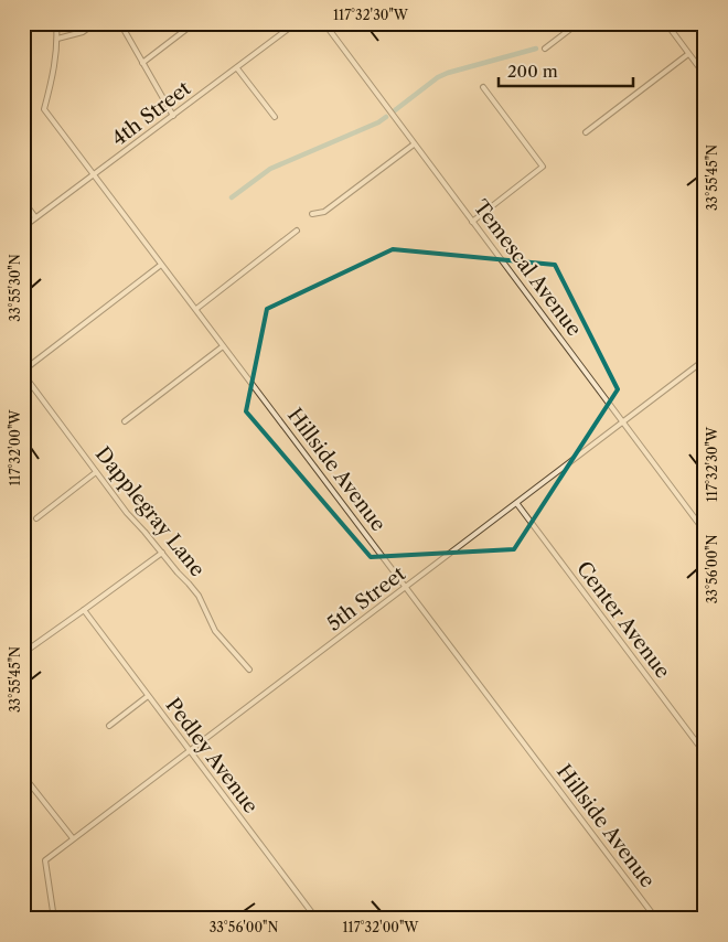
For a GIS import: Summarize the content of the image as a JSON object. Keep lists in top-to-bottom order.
{
  "streets": {
    "street": [
      "4th Street",
      "Temescal Avenue",
      "Hillside Avenue",
      "Dapplegray Lane",
      "5th Street",
      "Center Avenue",
      "Pedley Avenue"
    ]
  },
  "crossings": [
    ["4th Street", "Hillside Avenue"],
    ["Temescal Avenue", "5th Street"],
    ["Hillside Avenue", "5th Street"],
    ["5th Street", "Center Avenue"],
    ["5th Street", "Pedley Avenue"]
  ],
  "scale_bar": "200 m",
  "coordinates": [
    "117°32'30\"W",
    "33°55'45\"N",
    "33°55'30\"N",
    "117°32'00\"W",
    "33°56'00\"N"
  ]
}
